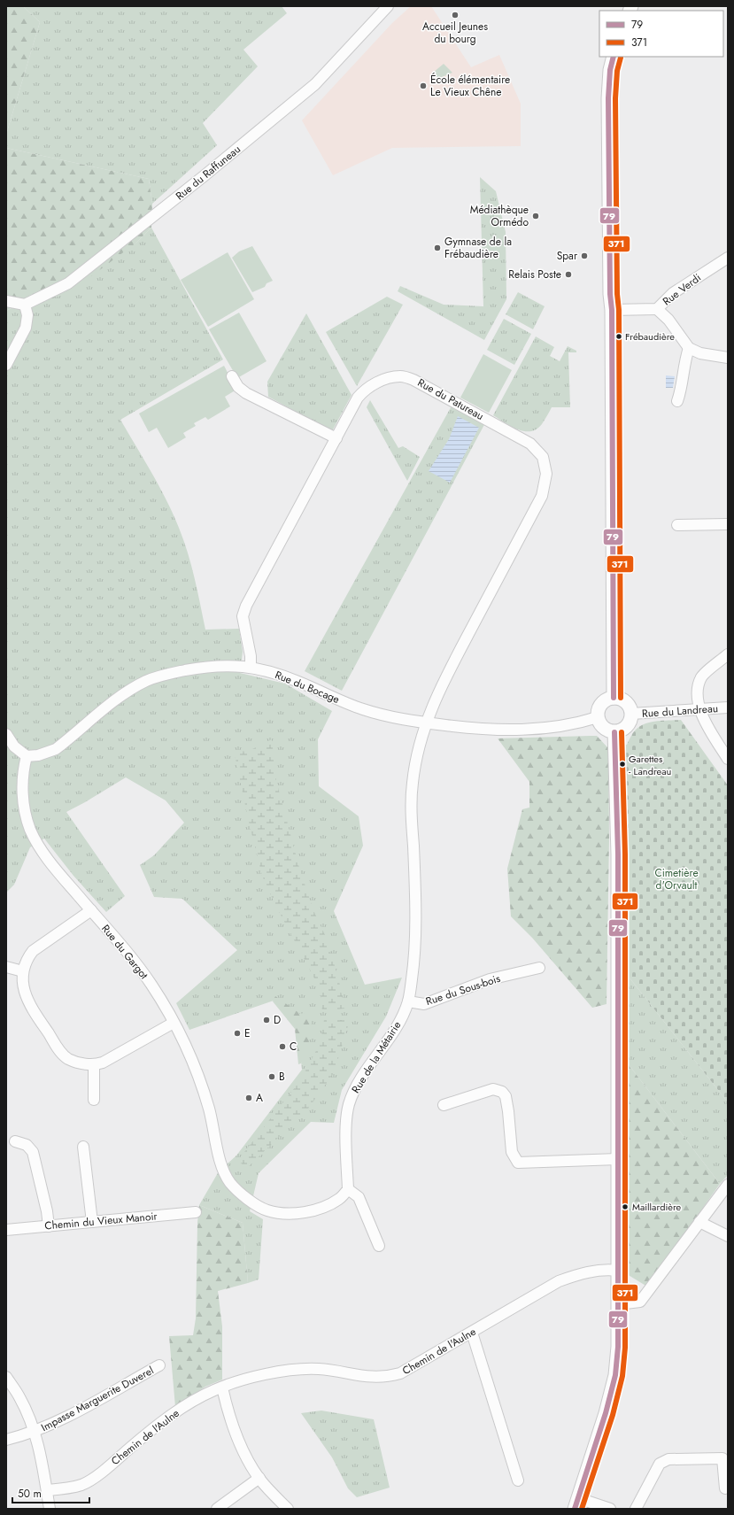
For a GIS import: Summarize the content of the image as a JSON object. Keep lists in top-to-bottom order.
{
  "streets": {
    "street": [
      "Rue du Raffuneau",
      "Rue Verdi",
      "Rue du Patureau",
      "Rue du Bocage",
      "Rue du Landreau",
      "Rue du Gargot",
      "Rue du Sous-bois",
      "Rue de la Métairie",
      "Chemin du Vieux Manoir",
      "Chemin de l'Aulne",
      "Impasse Marguerite Duverel"
    ]
  },
  "crossings": [
    ["Rue du Patureau", "Rue du Bocage"],
    ["Rue du Patureau", "Rue de la Métairie"],
    ["Rue du Bocage", "Rue du Landreau"],
    ["Rue du Bocage", "Rue du Gargot"],
    ["Rue du Bocage", "Rue de la Métairie"],
    ["Rue du Gargot", "Rue de la Métairie"],
    ["Rue du Sous-bois", "Rue de la Métairie"]
  ],
  "parks": ["Cimetière d'Orvault"],
  "places": [
    "Accueil Jeunes du bourg",
    "École élémentaire Le Vieux Chêne",
    "Médiathèque Ormédo",
    "Gymnase de la Frébaudière",
    "Spar",
    "Relais Poste",
    "Frébaudière",
    "Garettes - Landreau",
    "D",
    "E",
    "C",
    "B",
    "A",
    "Maillardière"
  ],
  "lines": ["transit line 79", "transit line 371"],
  "legend": ["79", "371"],
  "scale_bar": "50 m"
}
